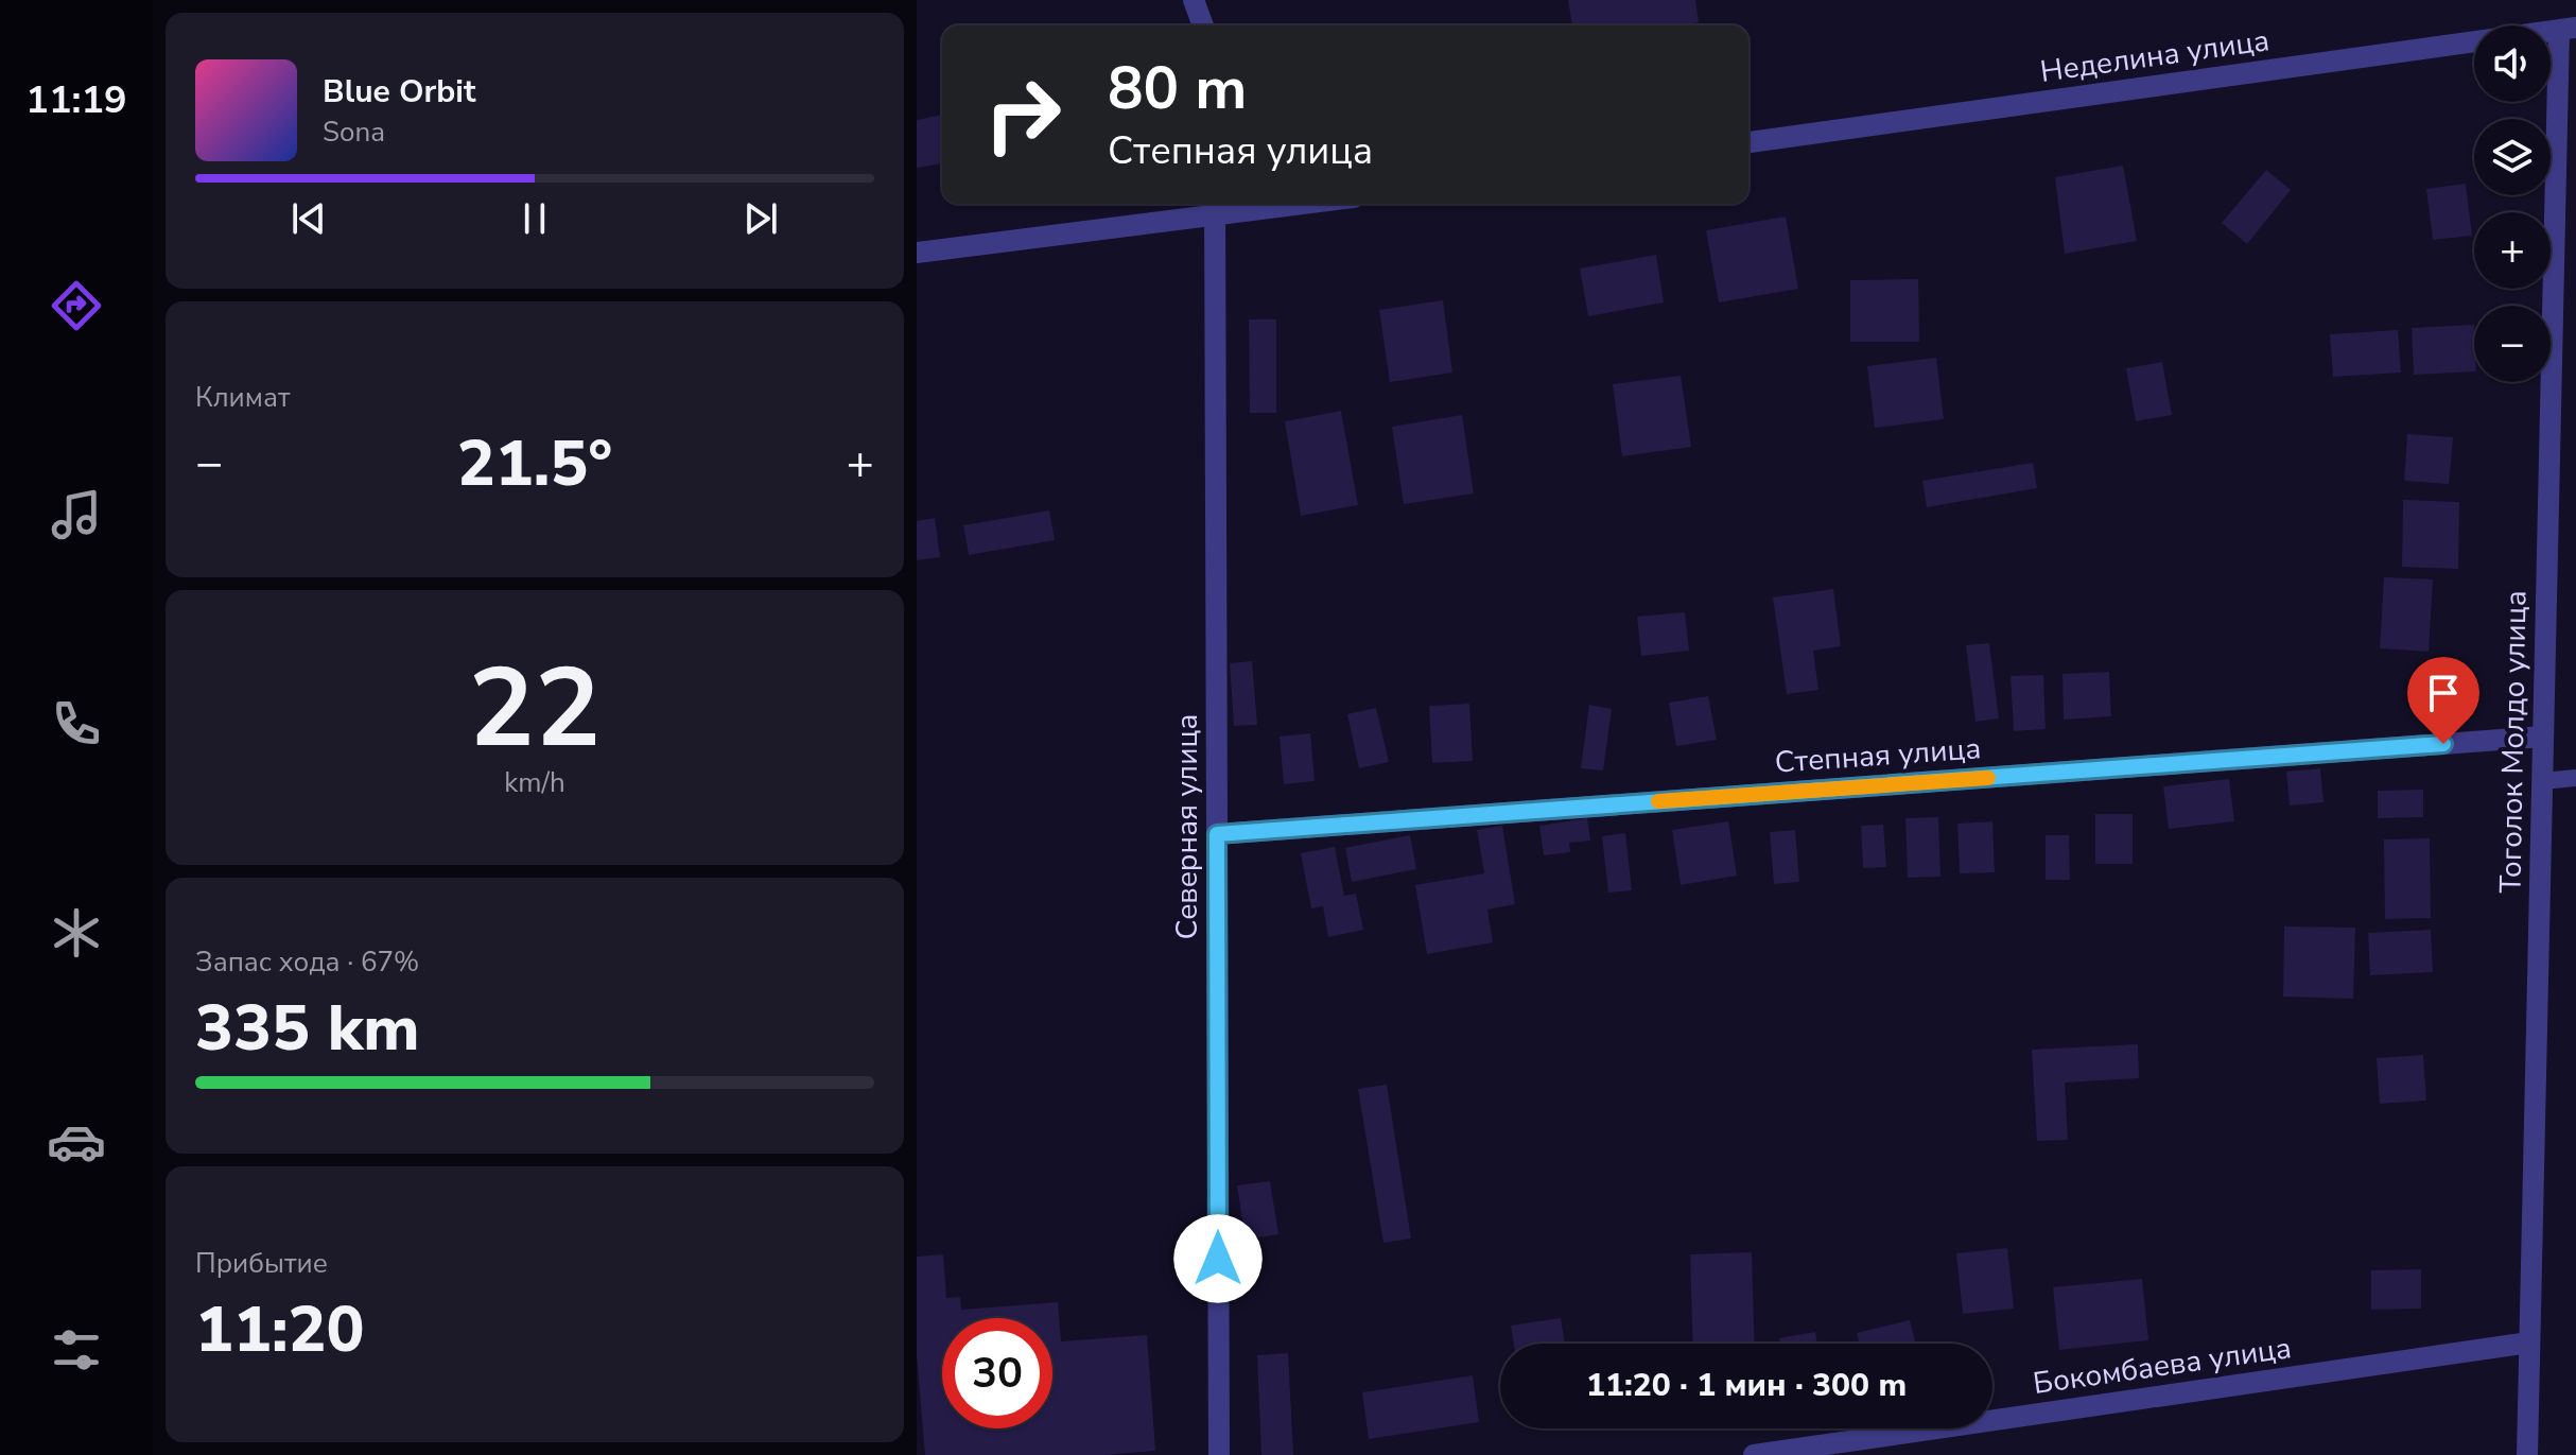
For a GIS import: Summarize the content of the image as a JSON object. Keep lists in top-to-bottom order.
{
  "streets": {
    "street": [
      "Неделина улица",
      "Тоголок Молдо улица",
      "Степная улица",
      "Северная улица",
      "Бокомбаева улица"
    ]
  },
  "crossings": [
    ["Неделина улица", "Тоголок Молдо улица"],
    ["Тоголок Молдо улица", "Степная улица"],
    ["Тоголок Молдо улица", "Бокомбаева улица"],
    ["Степная улица", "Северная улица"]
  ],
  "page": {
    "tabs": "11:19",
    "map_buttons": ["+", "−"],
    "turn": ["80 m", "Степная улица"],
    "song": ["Blue Orbit", "Sona"],
    "tile": [
      "Климат",
      ["22", "km/h"],
      ["Запас хода · 67%", "335 km"],
      ["Прибытие", "11:20"]
    ],
    "heat": ["−", "21.5°", "+"],
    "limit": "30",
    "trip": "11:20 · 1 мин · 300 m"
  }
}
